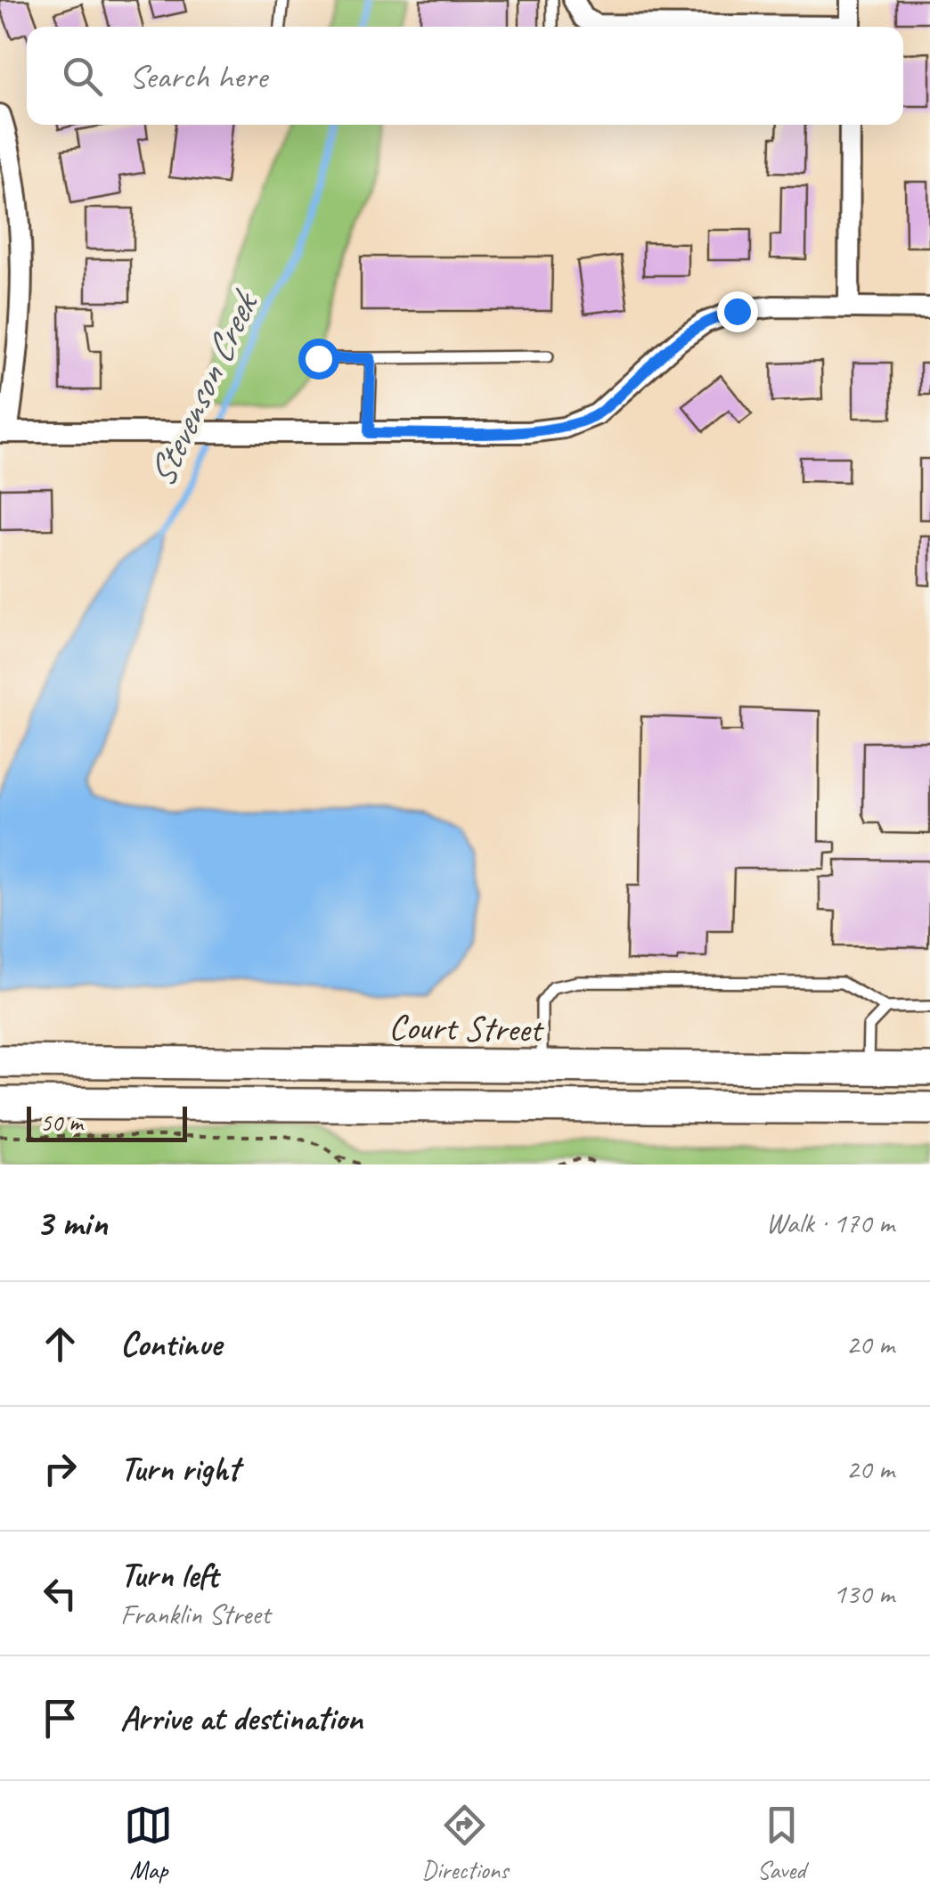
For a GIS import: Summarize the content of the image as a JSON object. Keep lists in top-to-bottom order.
{
  "streets": {
    "main road": ["Court Street"]
  },
  "water": ["Stevenson Creek"],
  "scale_bar": "50 m",
  "page": {
    "search": "Search here",
    "scale": "50 m",
    "heading": ["3 min", "Walk · 170 m"],
    "list": [
      ["Continue", "20 m"],
      ["Turn right", "20 m"],
      ["Turn left", "Franklin Street", "130 m"],
      "Arrive at destination"
    ],
    "nav": ["Map", "Directions", "Saved"]
  }
}
